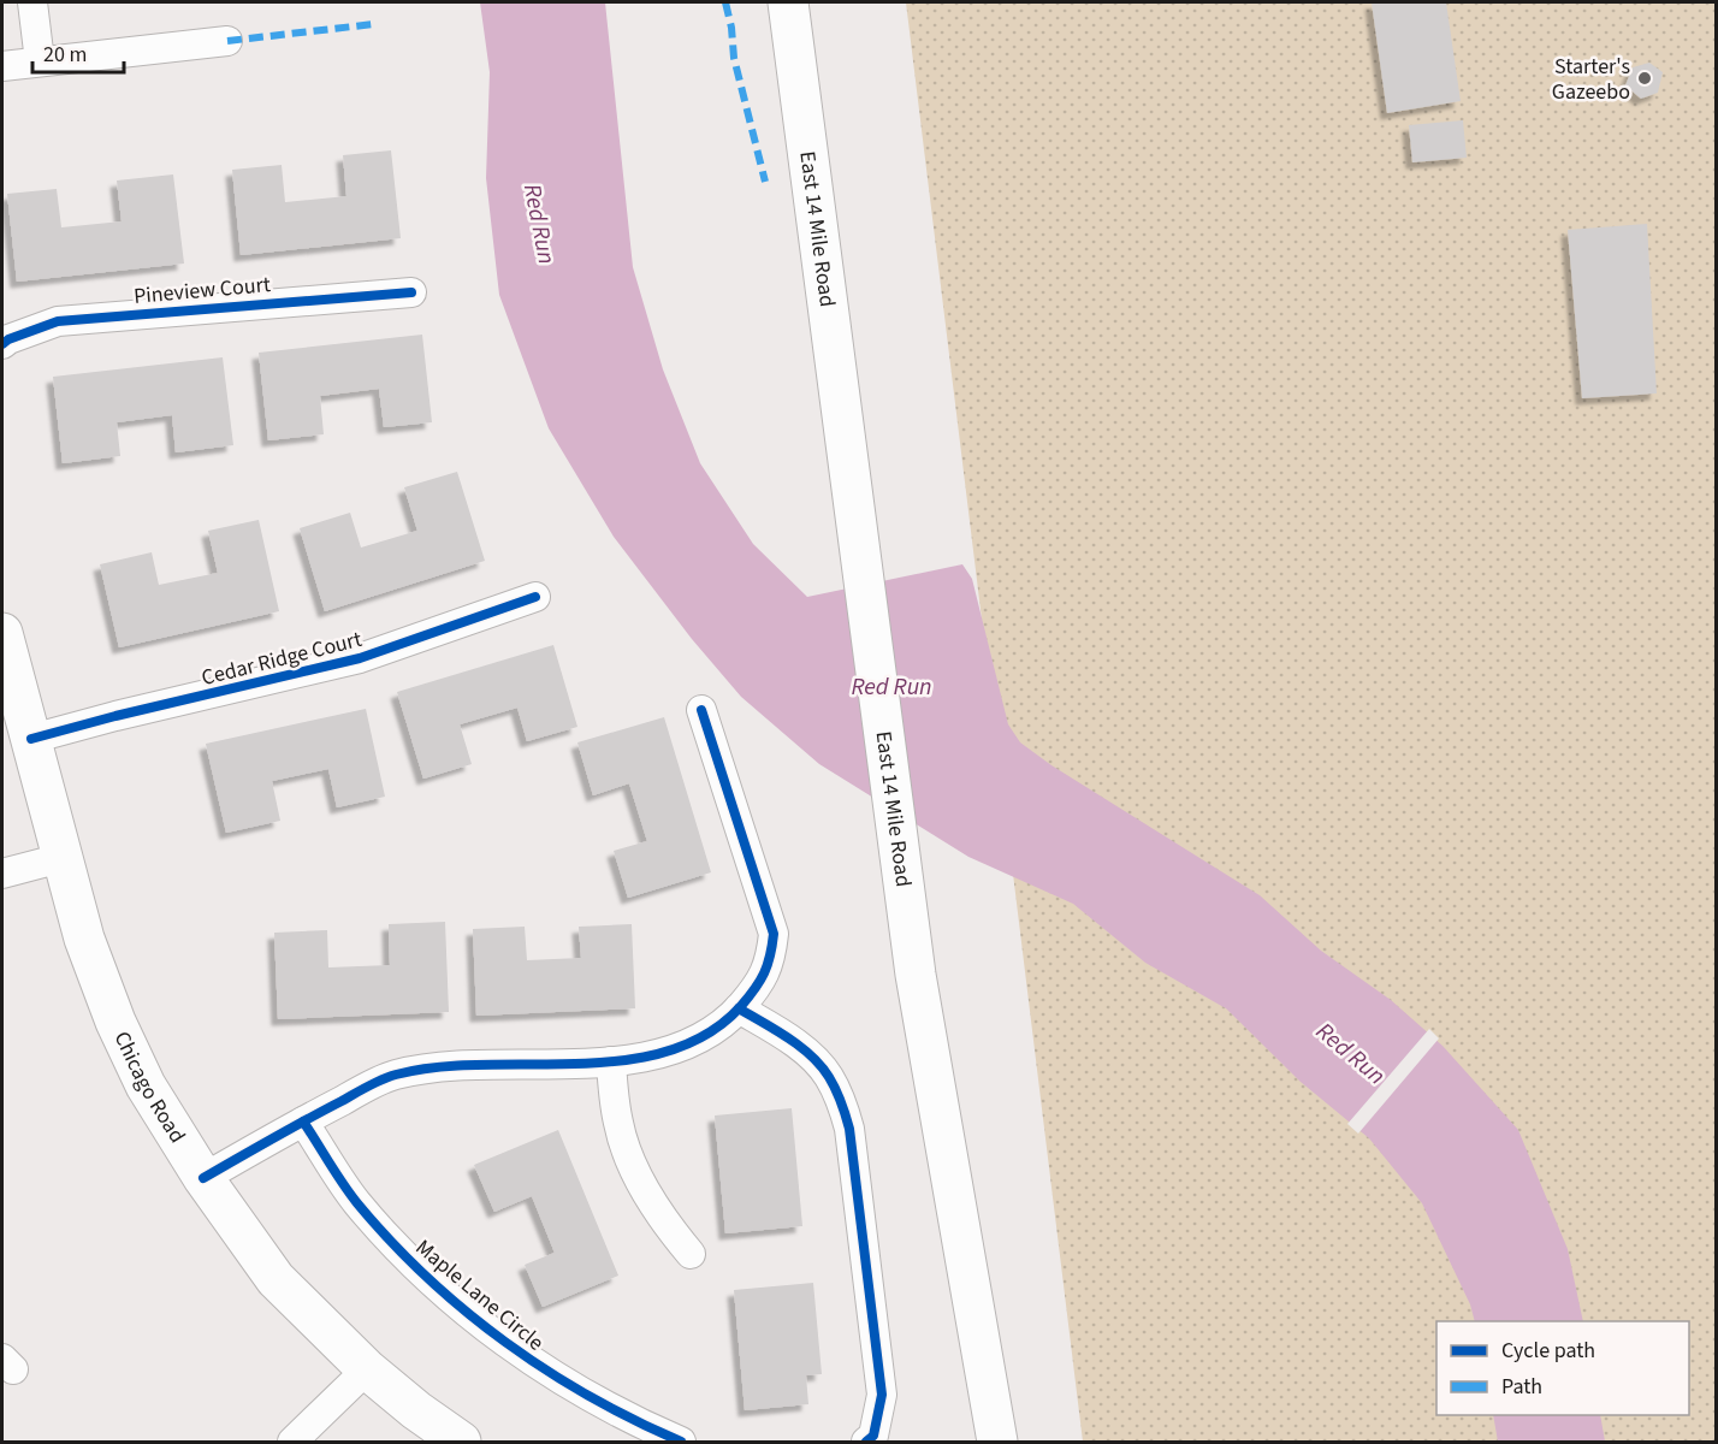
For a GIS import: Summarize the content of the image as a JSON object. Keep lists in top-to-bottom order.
{
  "streets": {
    "main road": ["East 14 Mile Road", "Chicago Road"],
    "street": ["Pineview Court", "Cedar Ridge Court", "Maple Lane Circle"]
  },
  "crossings": [
    ["Cedar Ridge Court", "Chicago Road"]
  ],
  "water": ["Red Run"],
  "places": ["Starter's Gazeebo"],
  "legend": ["Cycle path", "Path"],
  "scale_bar": "20 m"
}
